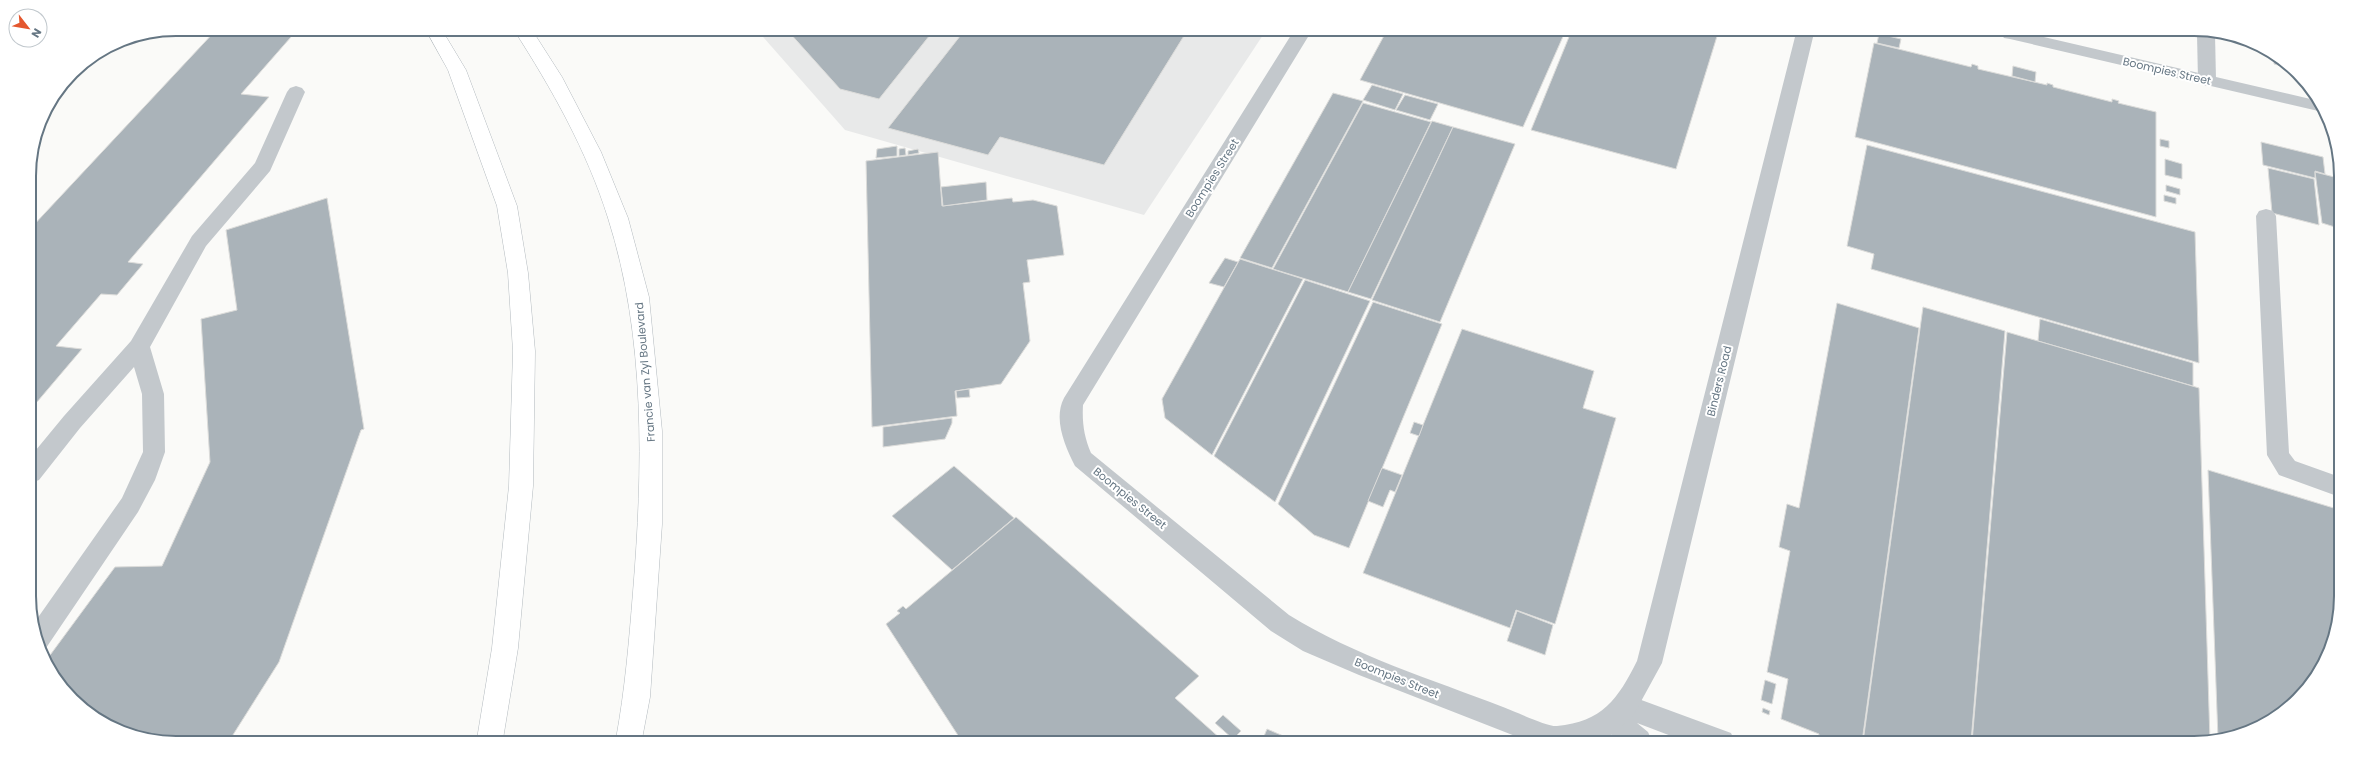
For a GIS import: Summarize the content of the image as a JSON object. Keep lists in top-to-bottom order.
{
  "streets": {
    "main road": ["Francie van Zyl Boulevard"],
    "street": ["Boompies Street", "Binders Road"]
  },
  "crossings": [
    ["Boompies Street", "Binders Road"]
  ],
  "north": "bottom right"
}
